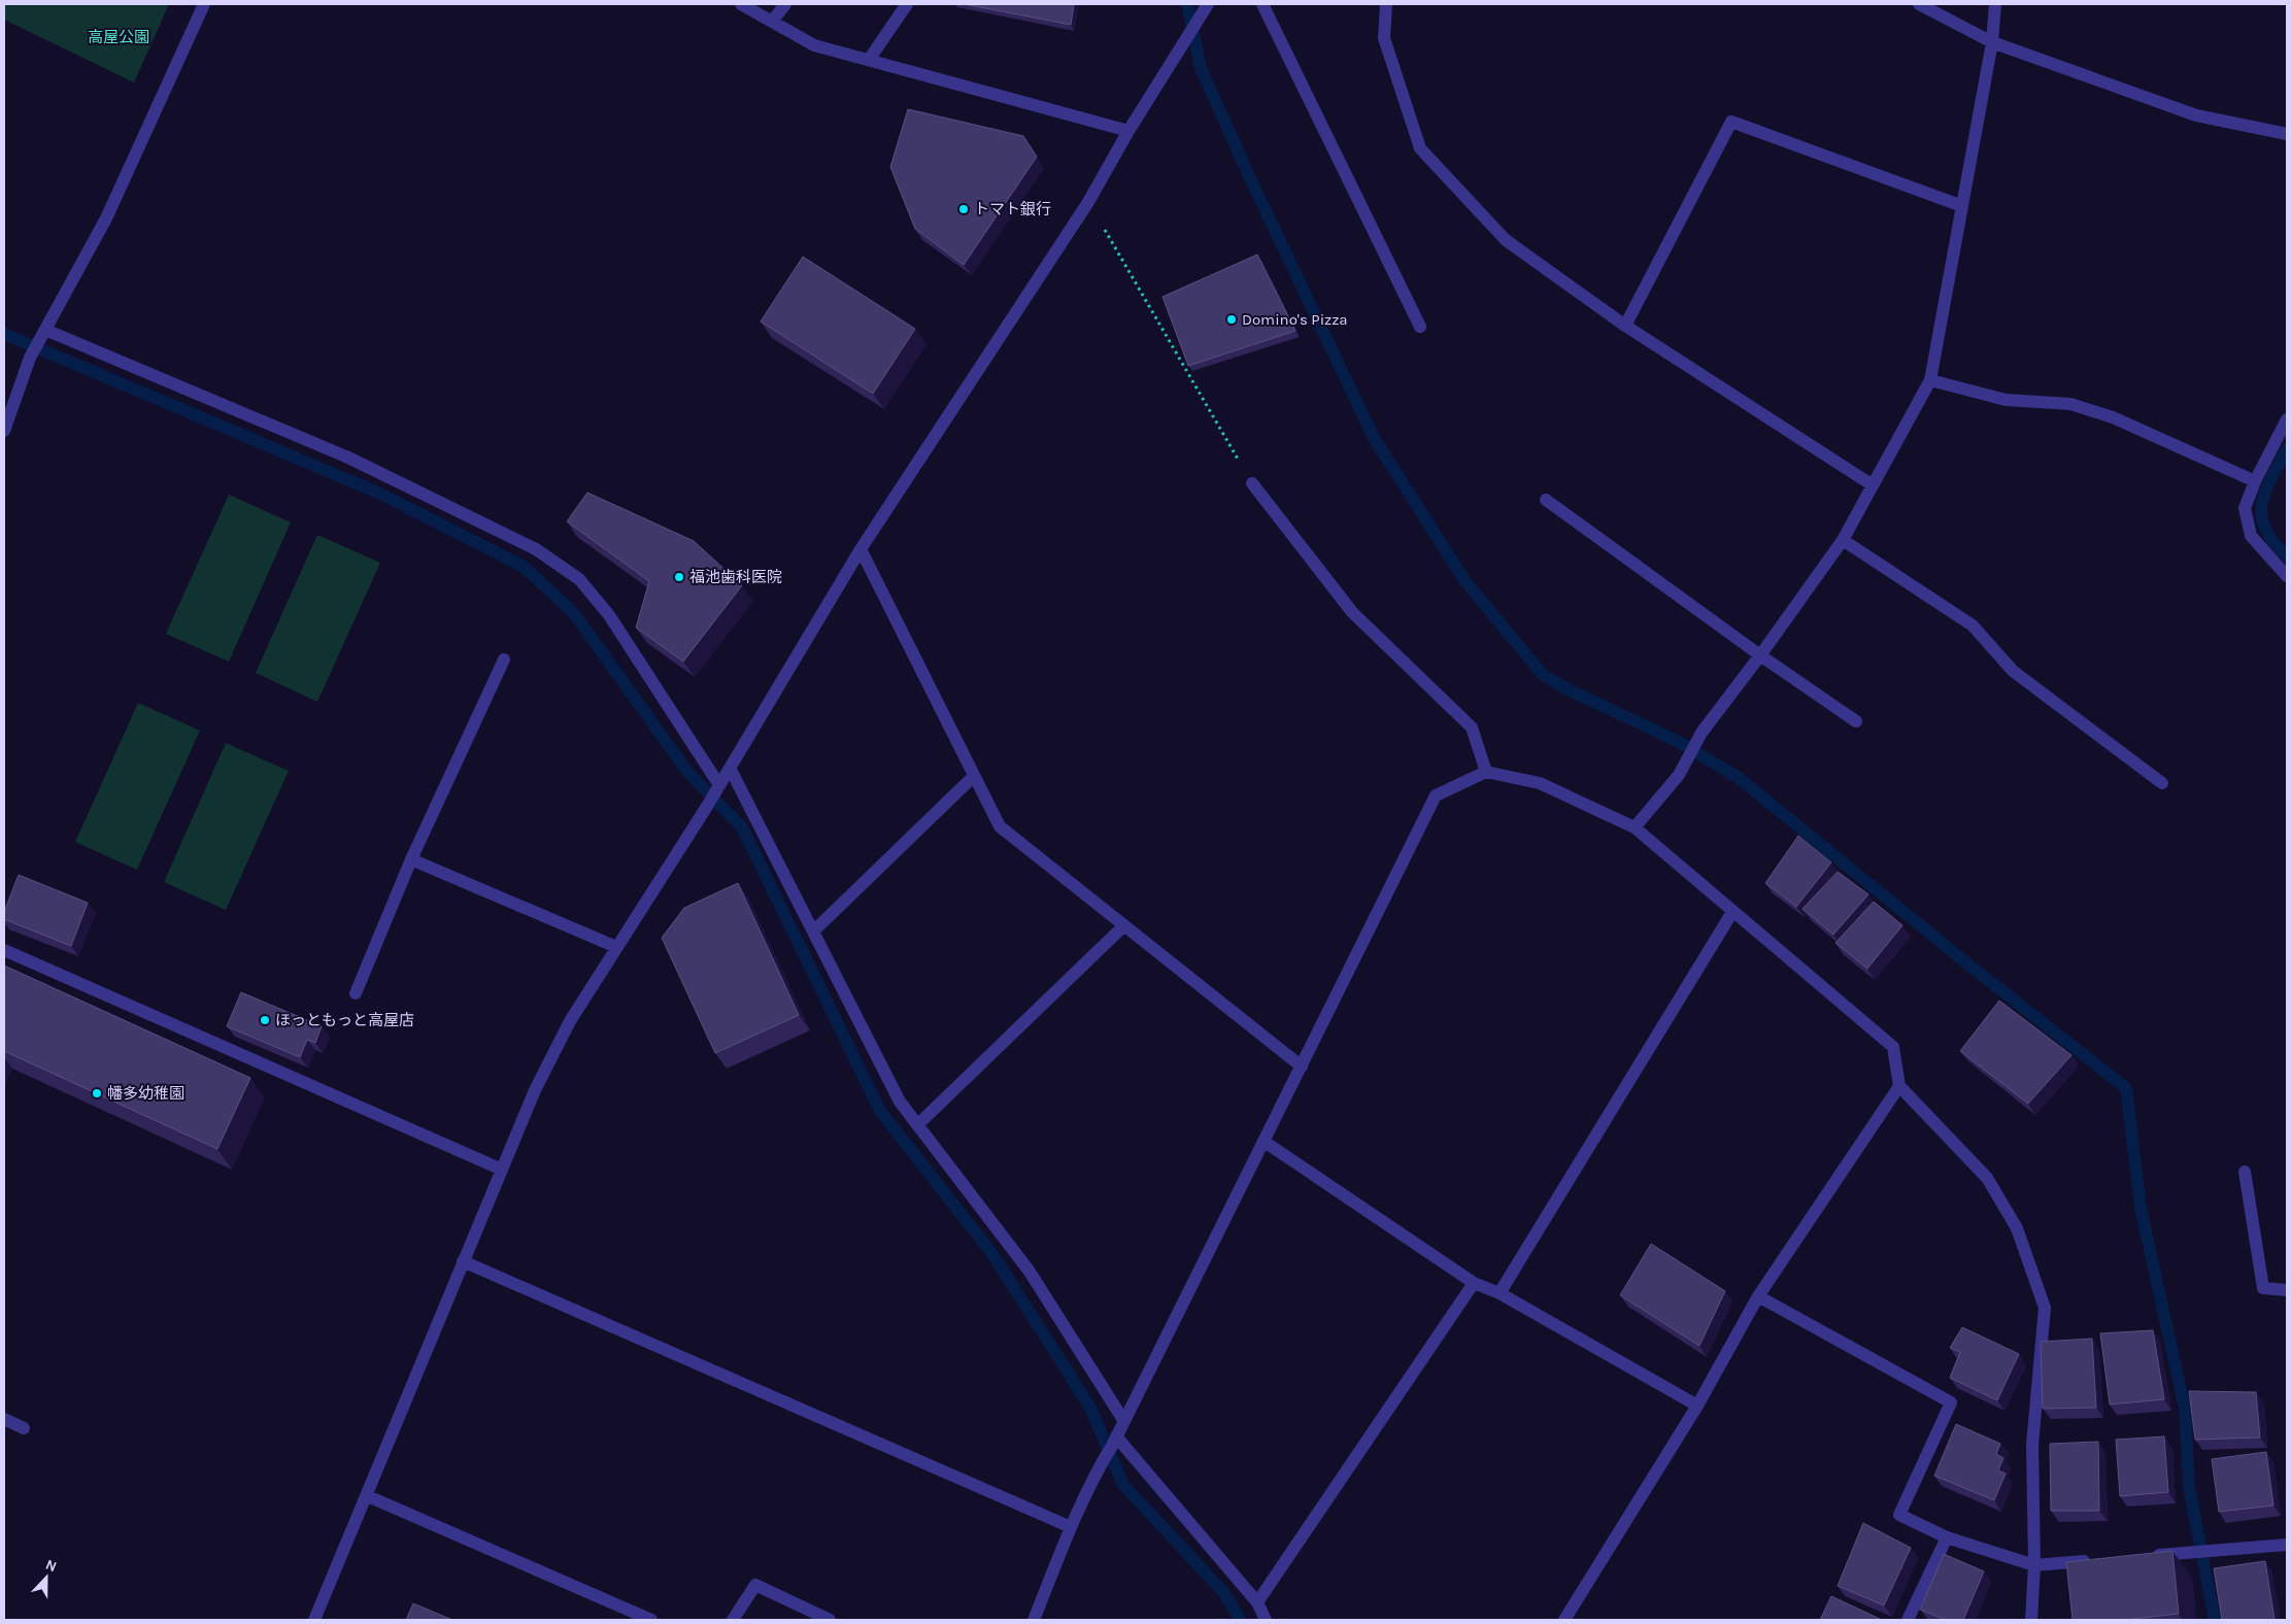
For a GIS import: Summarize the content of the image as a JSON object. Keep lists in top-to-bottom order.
{
  "parks": ["高屋公園"],
  "places": [
    "トマト銀行",
    "Domino's Pizza",
    "福池歯科医院",
    "ほっともっと高屋店",
    "幡多幼稚園"
  ],
  "north": "top"
}
